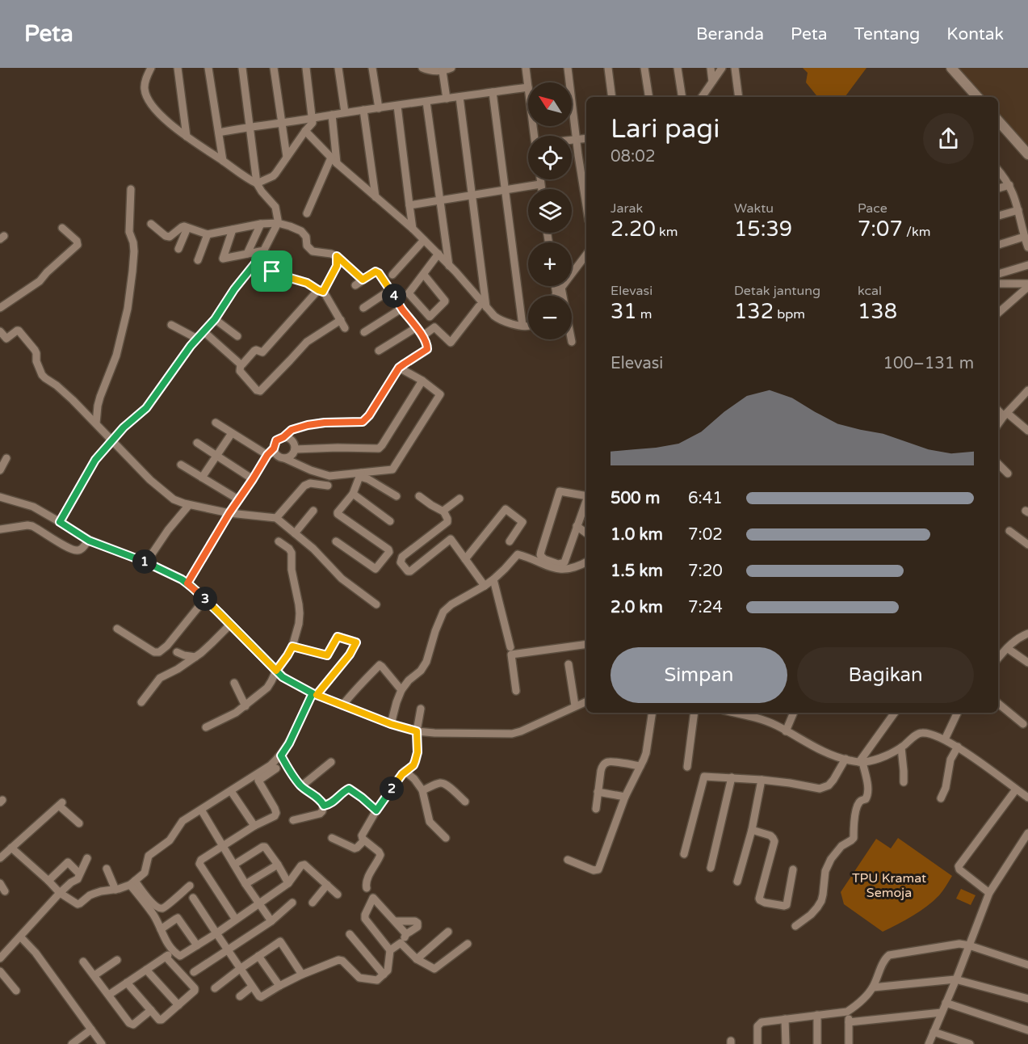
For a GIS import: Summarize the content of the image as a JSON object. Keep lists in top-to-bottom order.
{
  "parks": ["TPU Kramat Semoja"],
  "north": "top left",
  "page": {
    "header": "Peta",
    "nav": [
      "Beranda",
      "Peta",
      "Tentang",
      "Kontak"
    ],
    "map_buttons": ["+", "−"],
    "heading": ["Lari pagi", "08:02"],
    "stats": [
      ["Jarak", "2.20 km"],
      ["Waktu", "15:39"],
      ["Pace", "7:07 /km"],
      ["Elevasi", "31 m"],
      ["Detak jantung", "132 bpm"],
      ["kcal", "138"]
    ],
    "pins": [
      "4",
      "1",
      "3",
      "2"
    ],
    "chart": ["Elevasi", "100–131 m"],
    "list": [
      {
        "name": "500 m",
        "note": "6:41"
      },
      {
        "name": "1.0 km",
        "note": "7:02"
      },
      {
        "name": "1.5 km",
        "note": "7:20"
      },
      {
        "name": "2.0 km",
        "note": "7:24"
      }
    ],
    "buttons": ["Simpan", "Bagikan"]
  }
}
